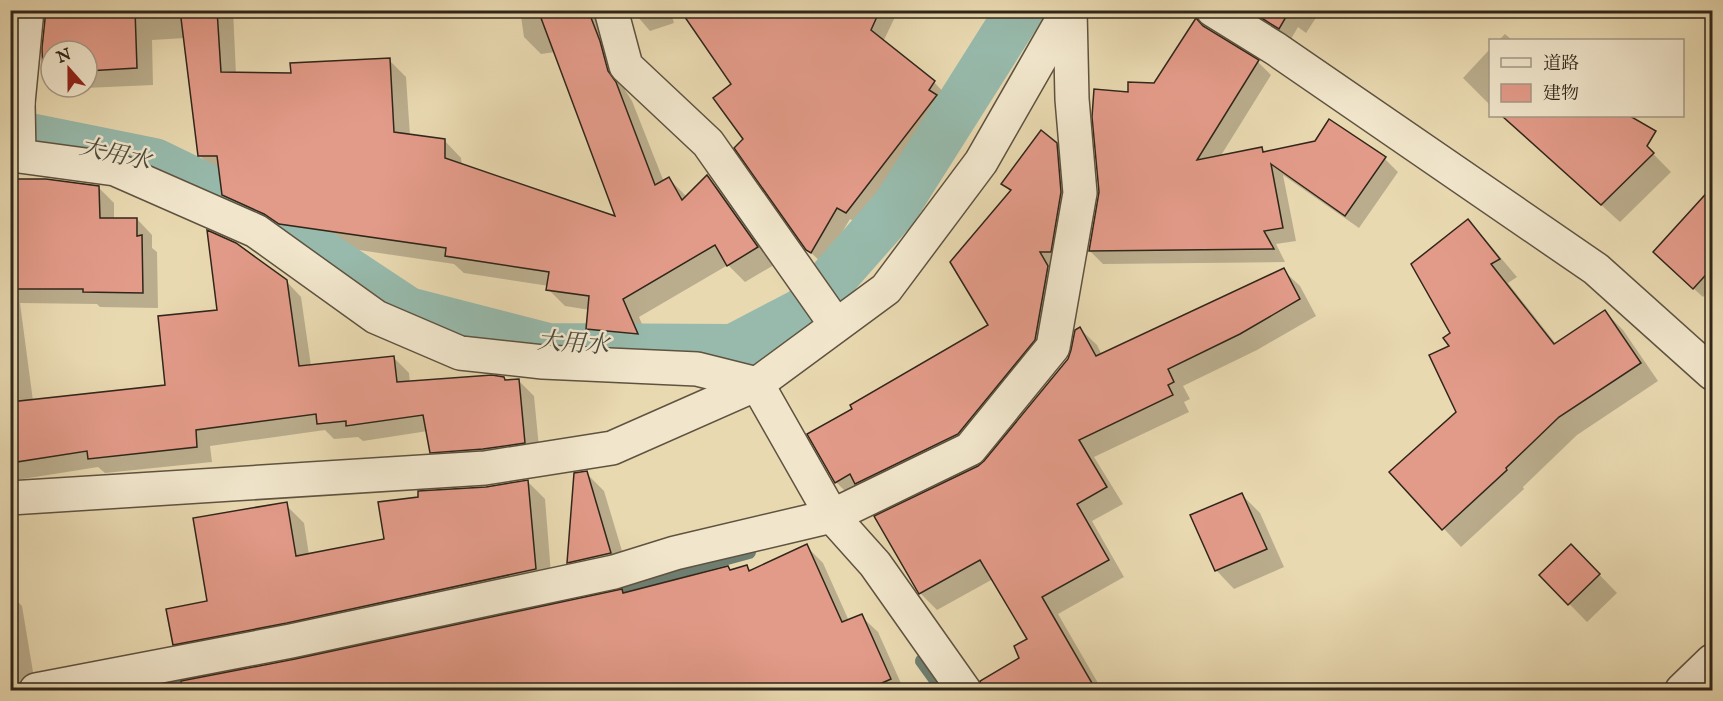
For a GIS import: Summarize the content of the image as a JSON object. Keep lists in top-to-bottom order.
{
  "water": ["大用水"],
  "legend": ["道路", "建物"],
  "north": "top"
}
